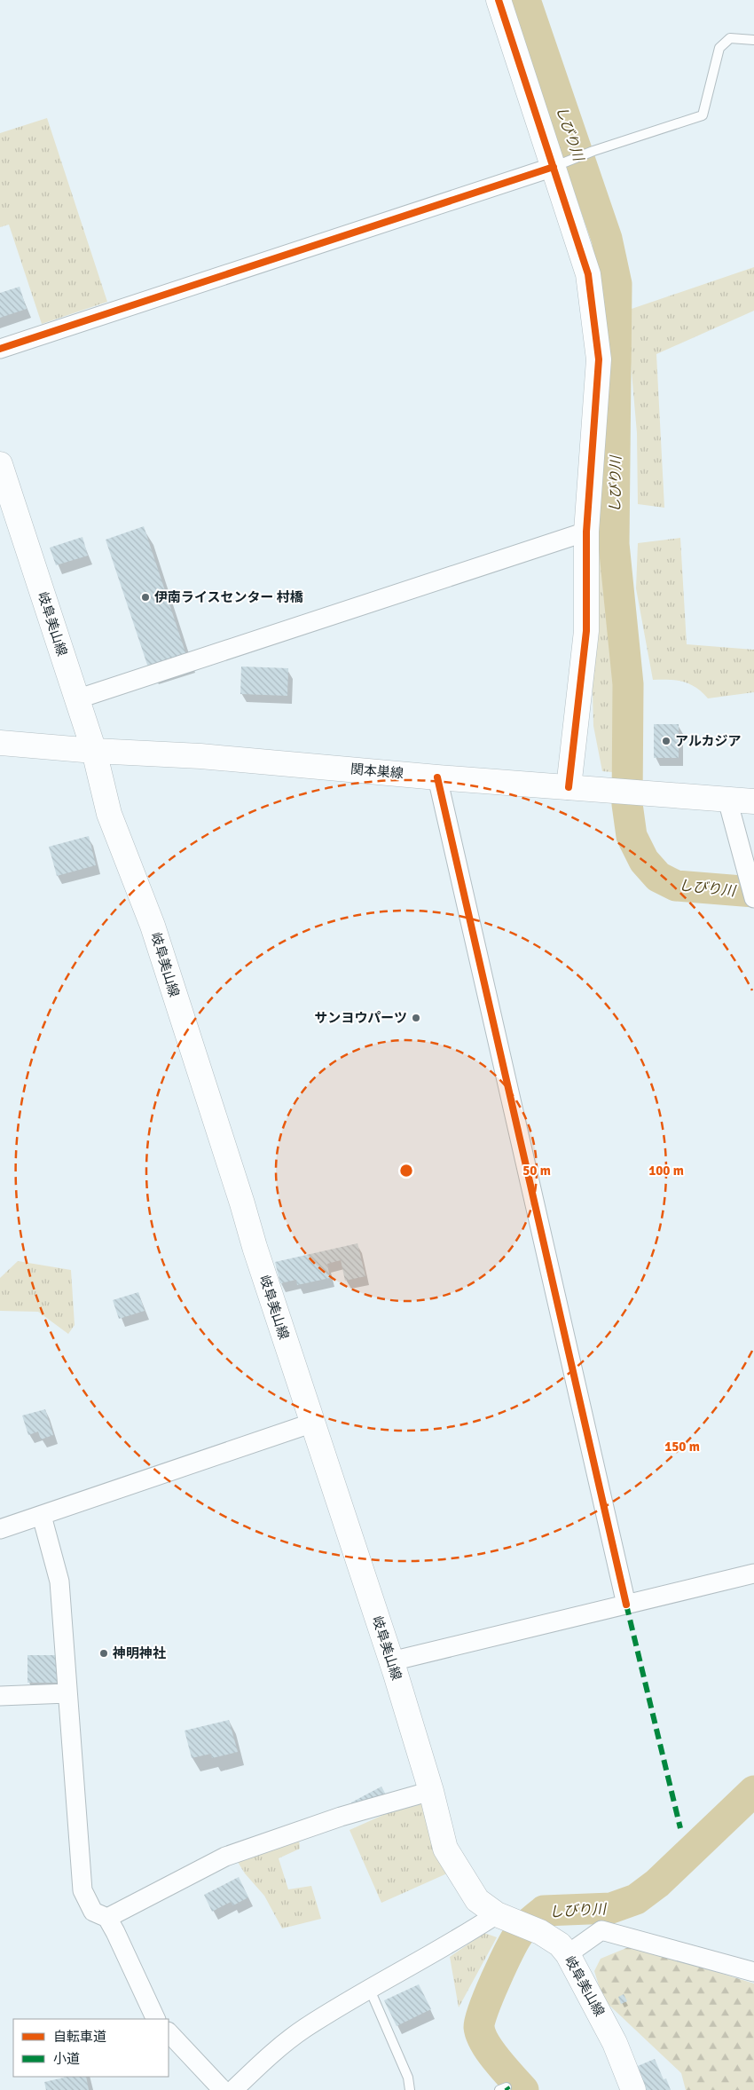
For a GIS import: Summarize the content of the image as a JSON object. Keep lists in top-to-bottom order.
{
  "streets": {
    "main road": ["岐阜美山線", "関本巣線"]
  },
  "crossings": [
    ["岐阜美山線", "関本巣線"]
  ],
  "water": ["しびり川"],
  "places": [
    "伊南ライスセンター 村橋",
    "アルカジア",
    "サンヨウパーツ",
    "神明神社"
  ],
  "legend": ["自転車道", "小道"],
  "rings": ["50 m", "100 m", "150 m"]
}
